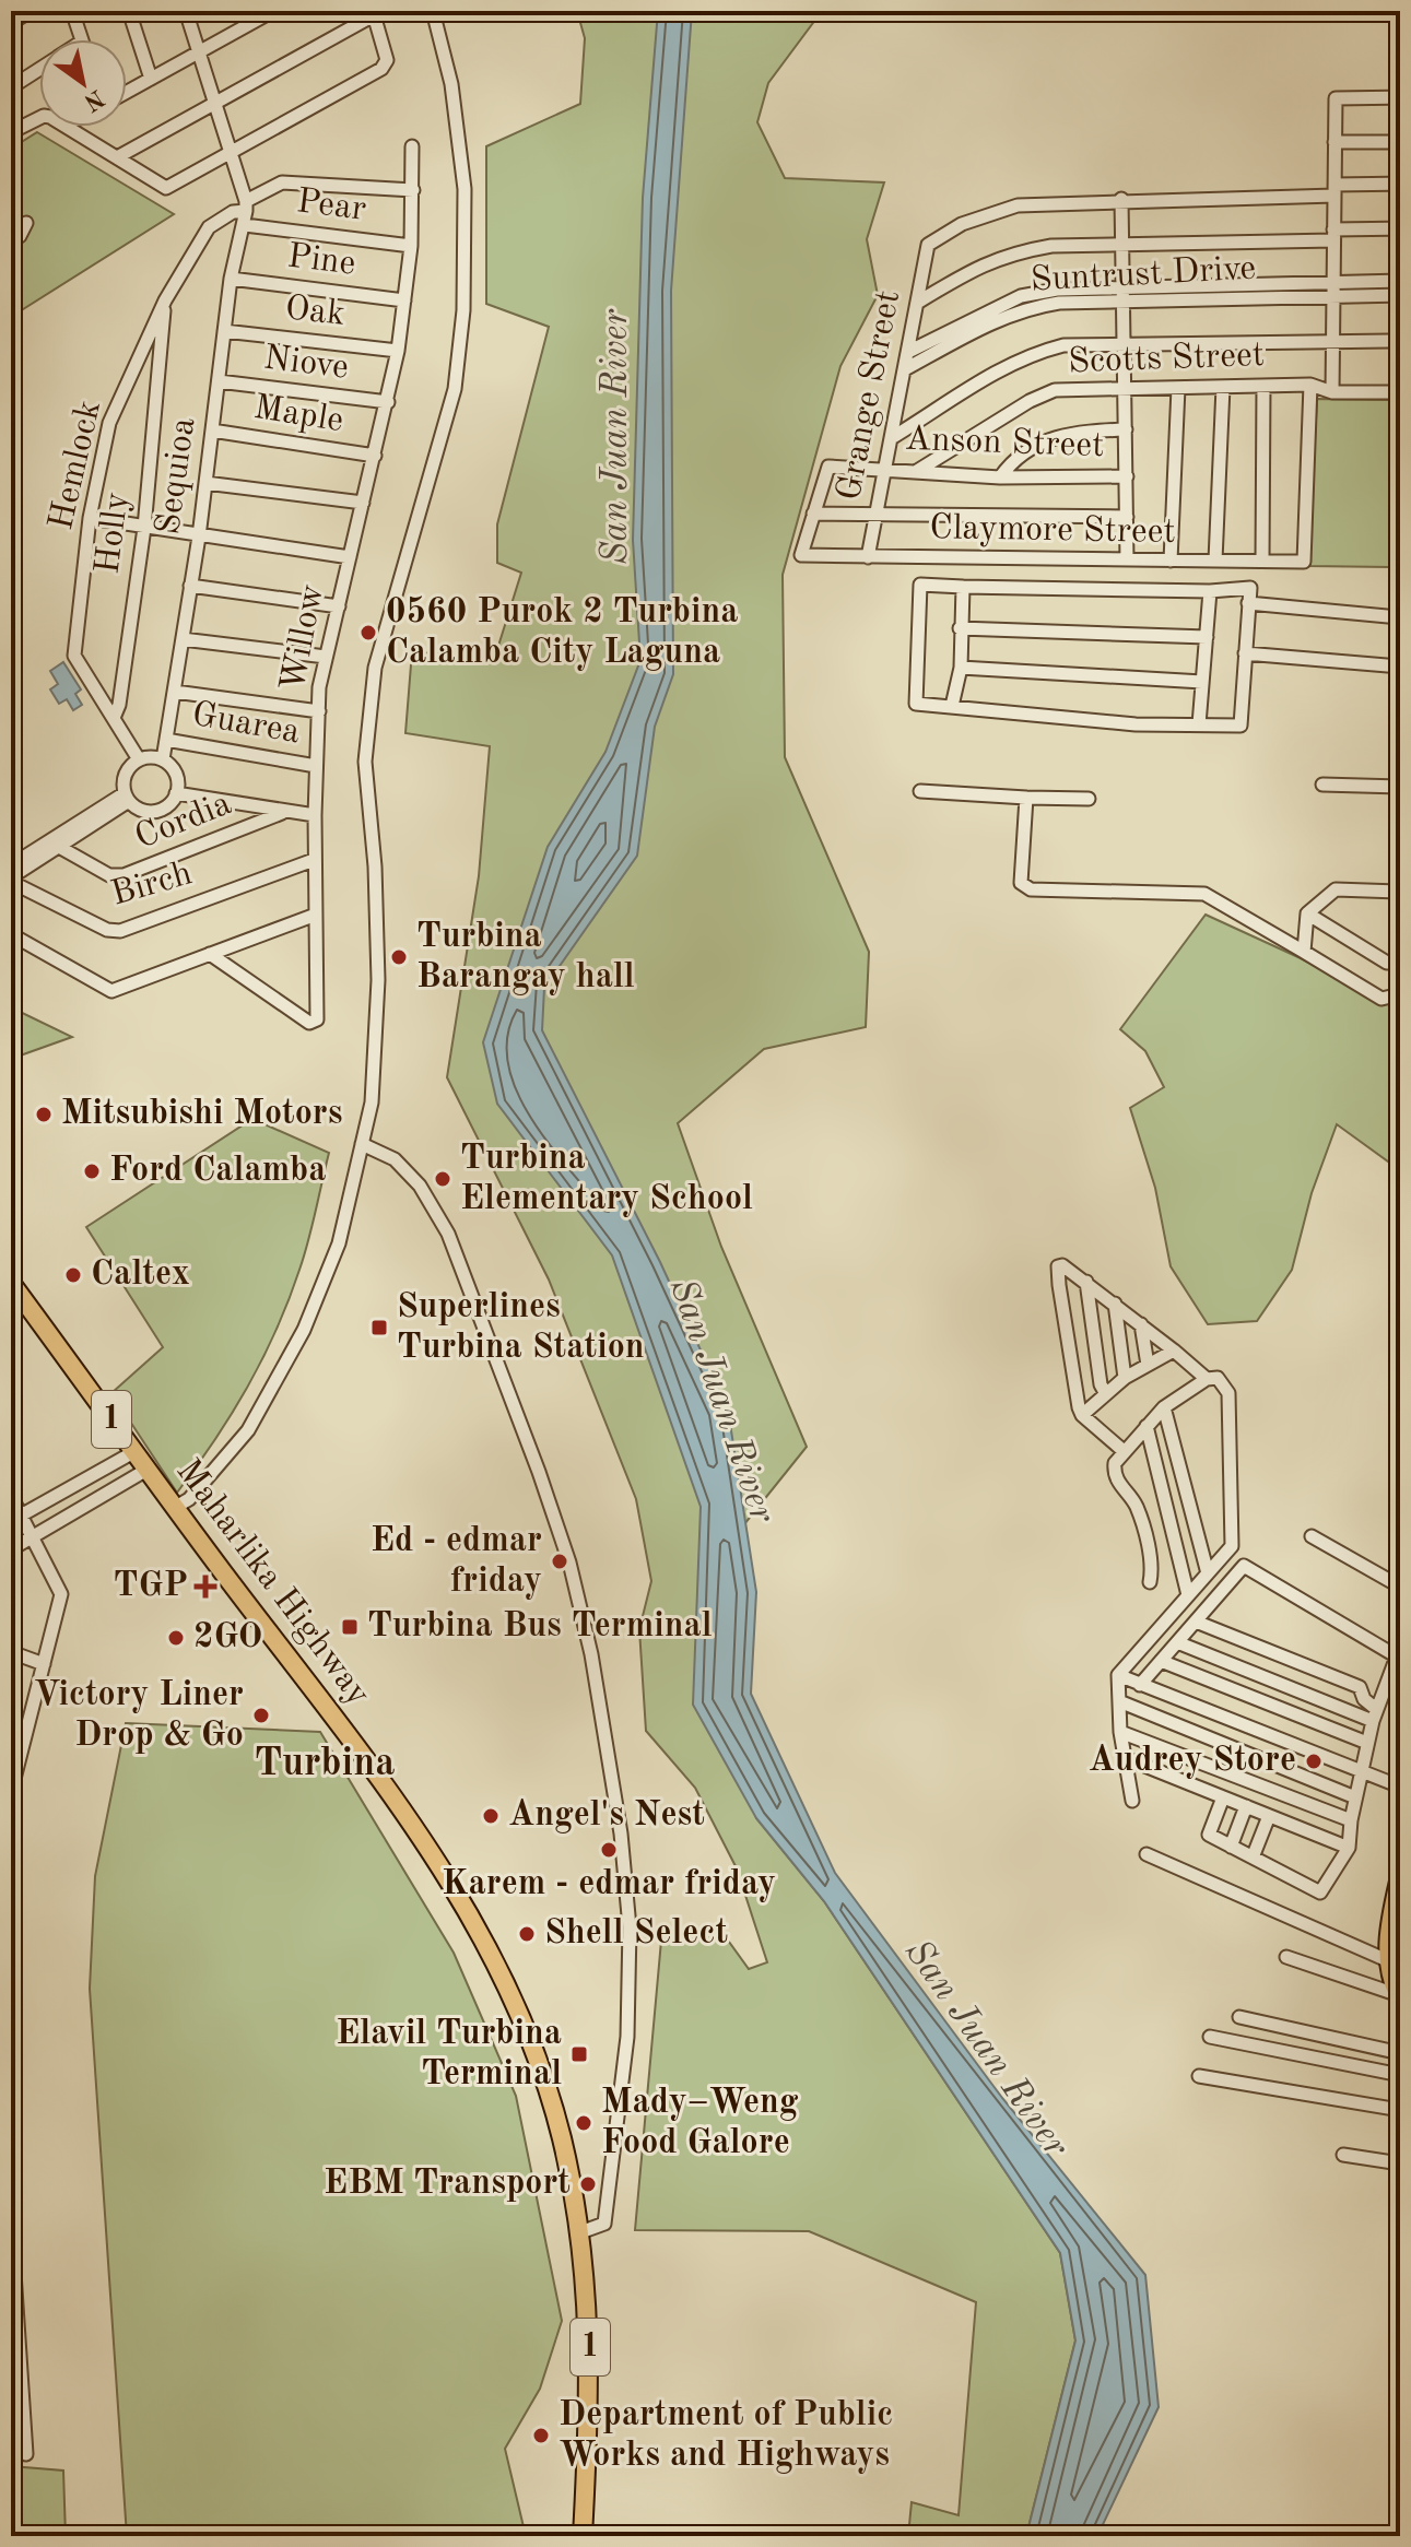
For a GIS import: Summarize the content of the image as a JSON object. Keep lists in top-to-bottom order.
{
  "streets": {
    "highway": ["1", "Maharlika Highway"],
    "street": [
      "Pear",
      "Pine",
      "Suntrust Drive",
      "Oak",
      "Scotts Street",
      "Niove",
      "Grange Street",
      "Maple",
      "Anson Street",
      "Hemlock",
      "Sequioa",
      "Claymore Street",
      "Holly",
      "Willow",
      "Guarea",
      "Cordia",
      "Birch"
    ]
  },
  "crossings": [
    ["Pear", "Hemlock"],
    ["Pear", "Sequioa"],
    ["Pear", "Willow"],
    ["Pine", "Sequioa"],
    ["Pine", "Willow"],
    ["Suntrust Drive", "Grange Street"],
    ["Oak", "Sequioa"],
    ["Oak", "Willow"],
    ["Scotts Street", "Anson Street"],
    ["Scotts Street", "Claymore Street"],
    ["Niove", "Sequioa"],
    ["Niove", "Willow"],
    ["Grange Street", "Anson Street"],
    ["Grange Street", "Claymore Street"],
    ["Maple", "Sequioa"],
    ["Maple", "Willow"],
    ["Anson Street", "Claymore Street"],
    ["Hemlock", "Sequioa"],
    ["Hemlock", "Holly"],
    ["Hemlock", "Willow"],
    ["Sequioa", "Guarea"],
    ["Willow", "Guarea"],
    ["Willow", "Birch"]
  ],
  "districts": ["Turbina"],
  "water": ["San Juan River"],
  "places": {
    "other": [
      "0560 Purok 2 Turbina Calamba City Laguna",
      "Turbina Barangay hall",
      "Mitsubishi Motors",
      "Ford Calamba",
      "Turbina Elementary School",
      "Caltex",
      "Ed - edmar friday",
      "2GO",
      "Victory Liner Drop & Go",
      "Audrey Store",
      "Angel's Nest",
      "Karem - edmar friday",
      "Shell Select",
      "Mady–Weng Food Galore",
      "EBM Transport",
      "Department of Public Works and Highways"
    ],
    "transit": ["Superlines Turbina Station", "Turbina Bus Terminal", "Elavil Turbina Terminal"],
    "health": ["TGP"]
  },
  "north": "bottom right"
}
